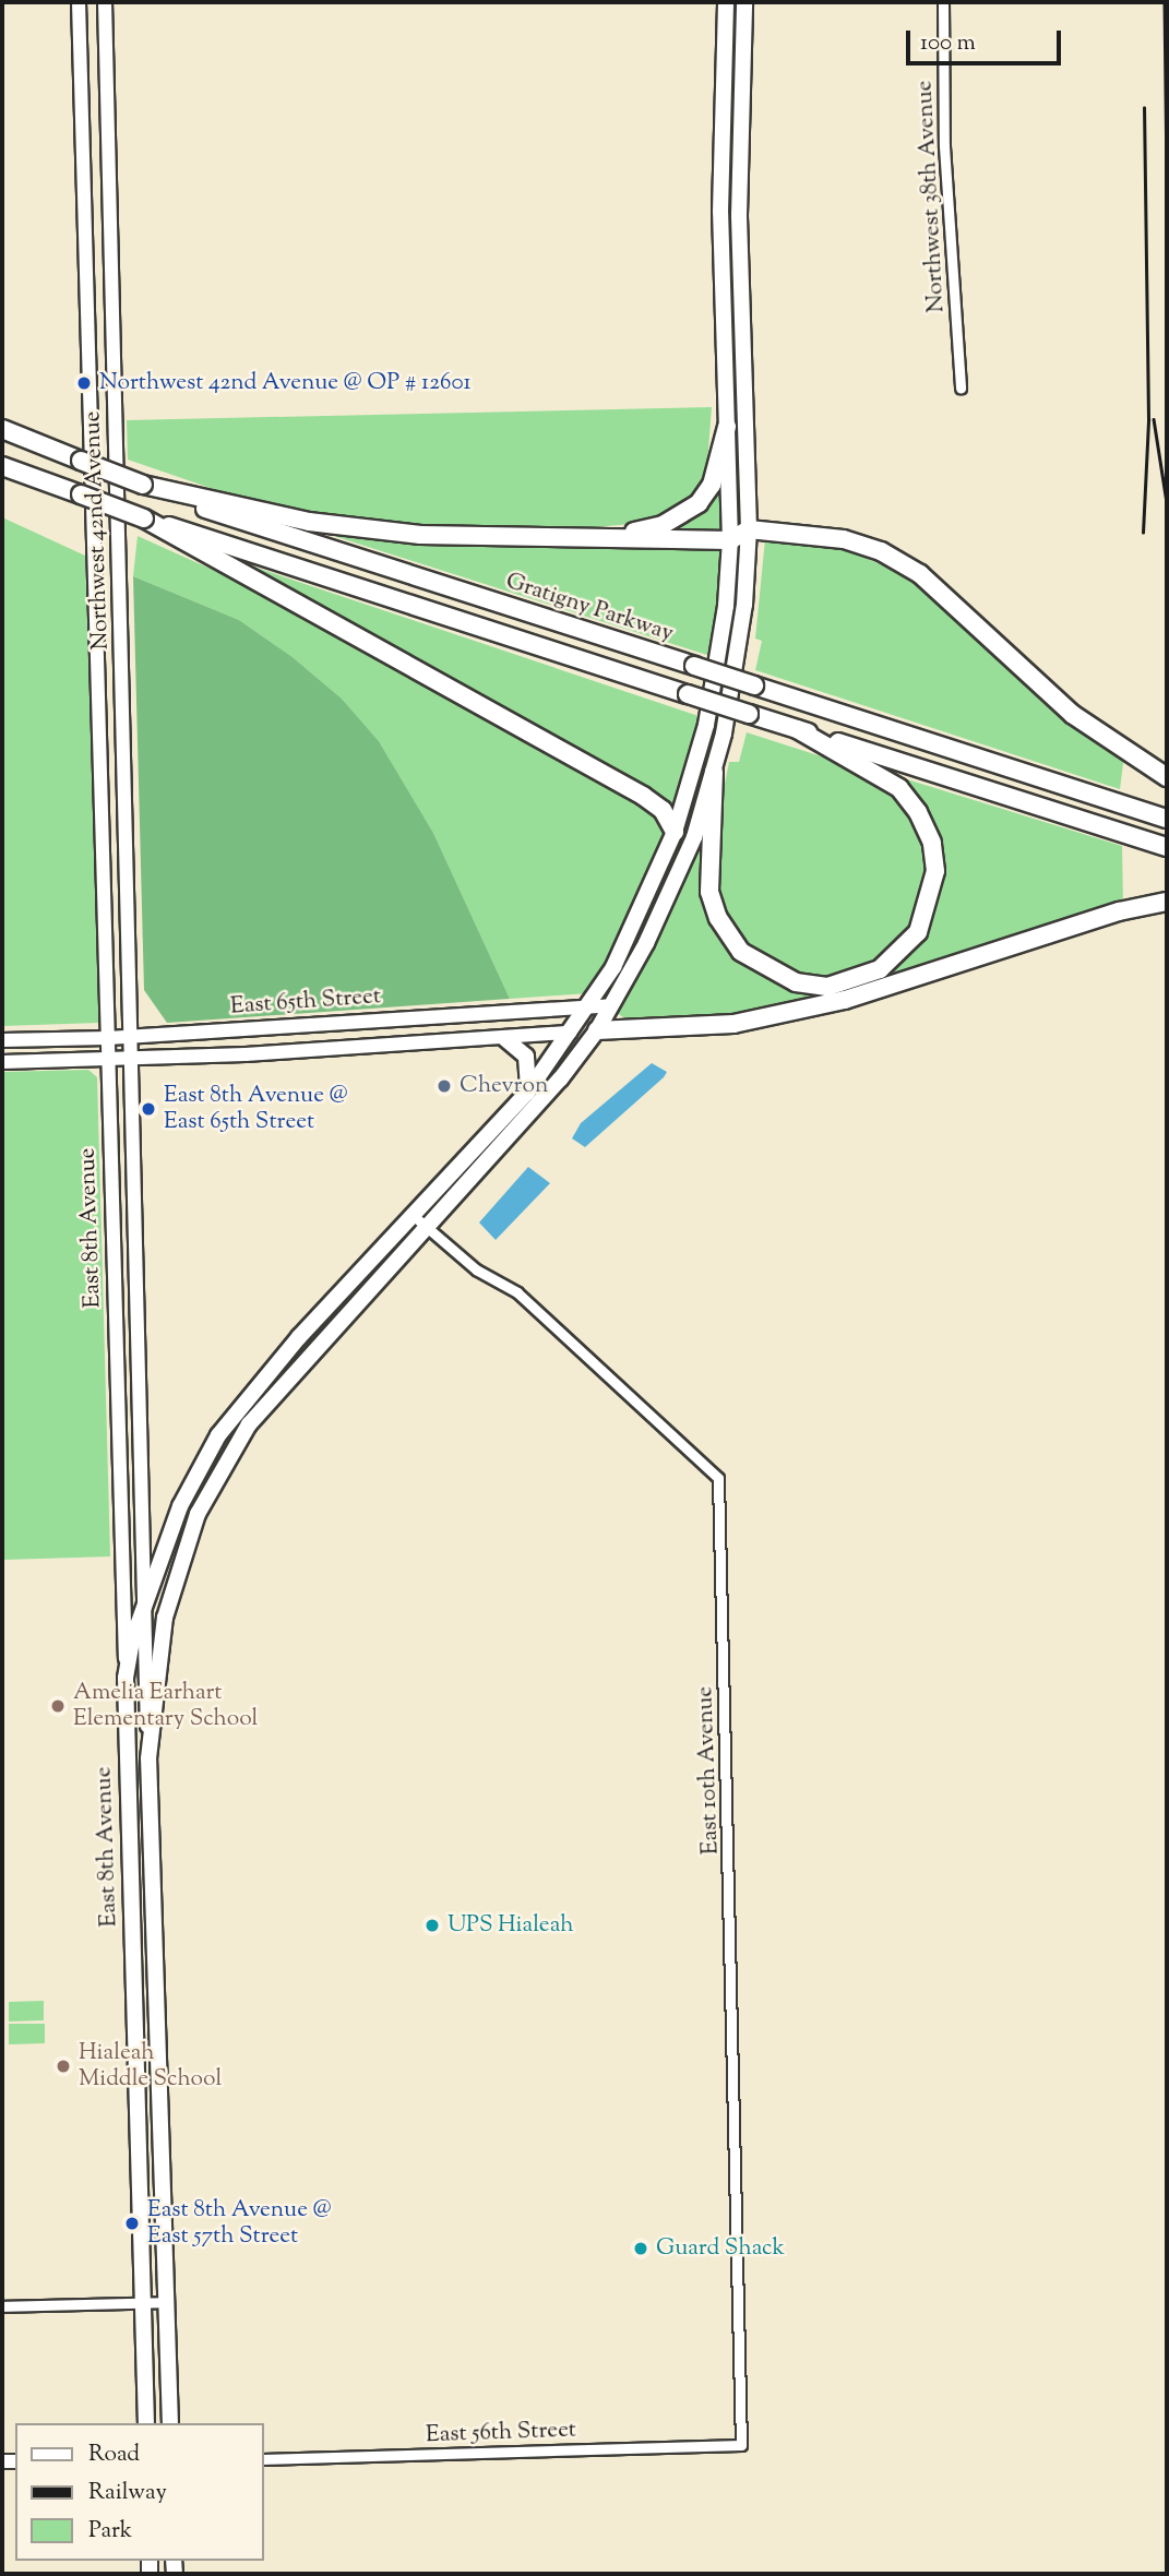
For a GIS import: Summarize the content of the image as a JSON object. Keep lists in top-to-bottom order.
{
  "streets": {
    "highway": ["Gratigny Parkway"],
    "main road": ["Northwest 42nd Avenue", "East 65th Street", "East 8th Avenue"],
    "street": ["Northwest 38th Avenue", "East 10th Avenue", "East 56th Street"]
  },
  "crossings": [
    ["Northwest 42nd Avenue", "East 65th Street"],
    ["Northwest 42nd Avenue", "East 8th Avenue"],
    ["East 65th Street", "East 8th Avenue"],
    ["East 10th Avenue", "East 56th Street"]
  ],
  "places": [
    "Northwest 42nd Avenue @ OP # 12601",
    "Chevron",
    "East 8th Avenue @ East 65th Street",
    "Amelia Earhart Elementary School",
    "UPS Hialeah",
    "Hialeah Middle School",
    "East 8th Avenue @ East 57th Street",
    "Guard Shack"
  ],
  "legend": ["Road", "Railway", "Park"],
  "scale_bar": "100 m"
}
